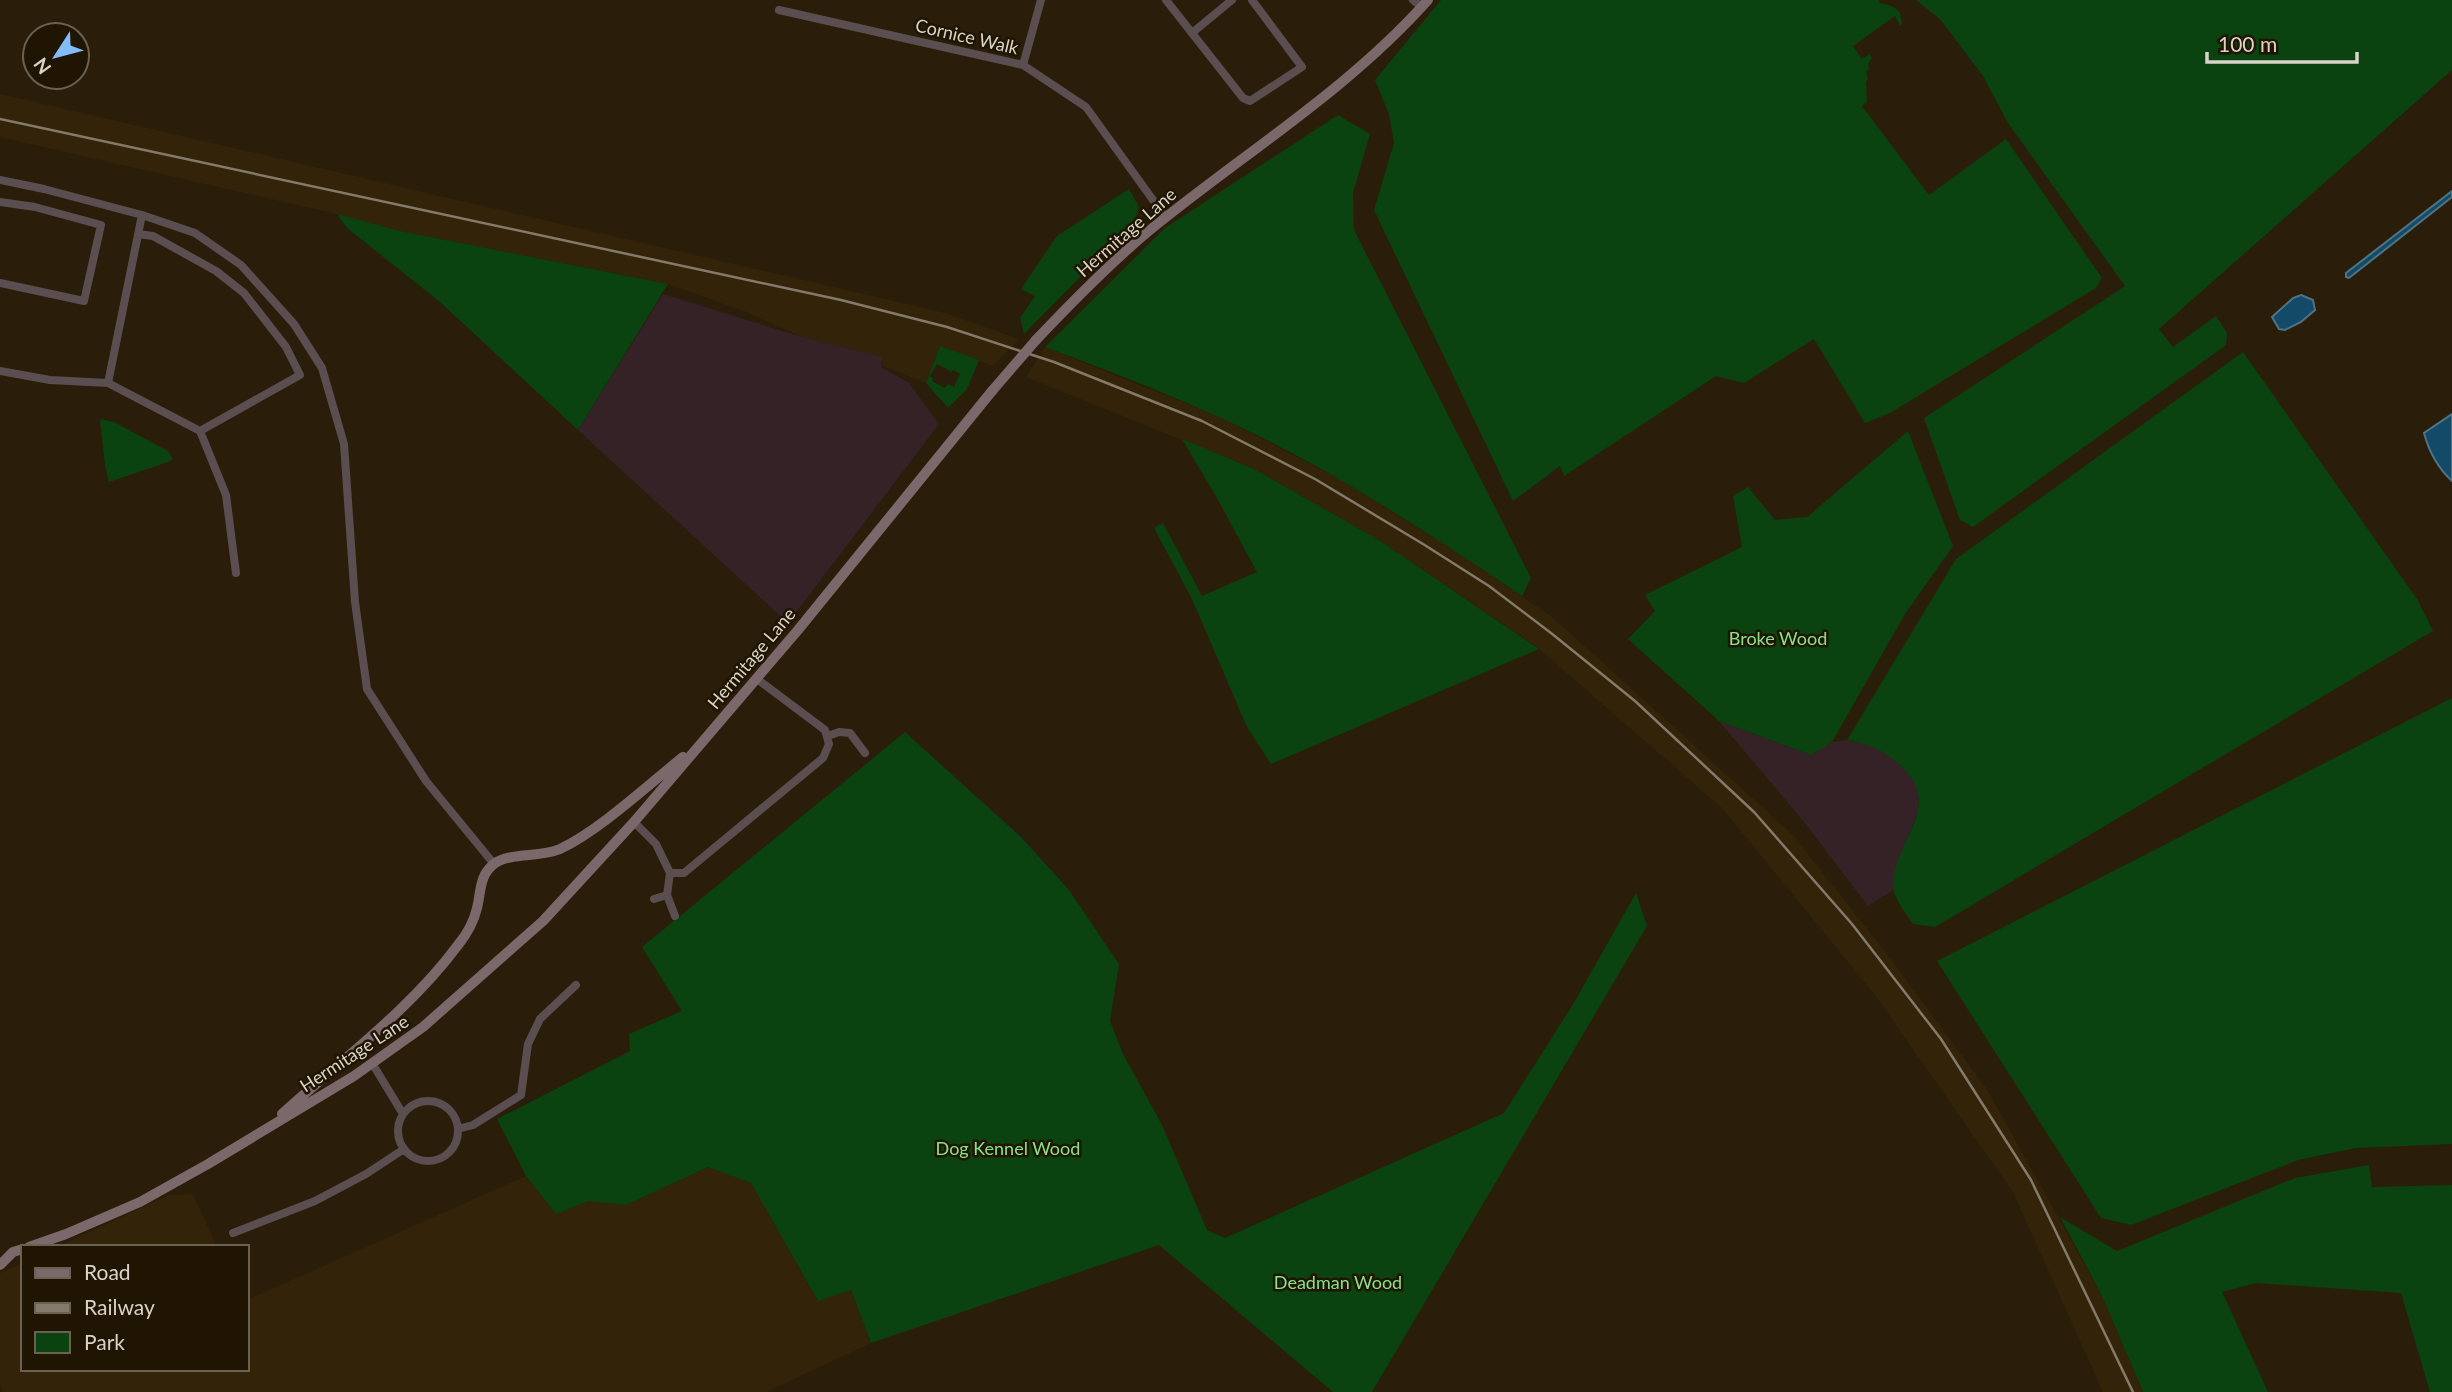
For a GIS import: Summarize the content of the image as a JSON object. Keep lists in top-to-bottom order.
{
  "streets": {
    "main road": ["Hermitage Lane"],
    "street": ["Cornice Walk"]
  },
  "crossings": [
    ["Cornice Walk", "Hermitage Lane"]
  ],
  "parks": ["Broke Wood", "Dog Kennel Wood", "Deadman Wood"],
  "legend": ["Road", "Railway", "Park"],
  "scale_bar": "100 m",
  "north": "bottom left"
}
